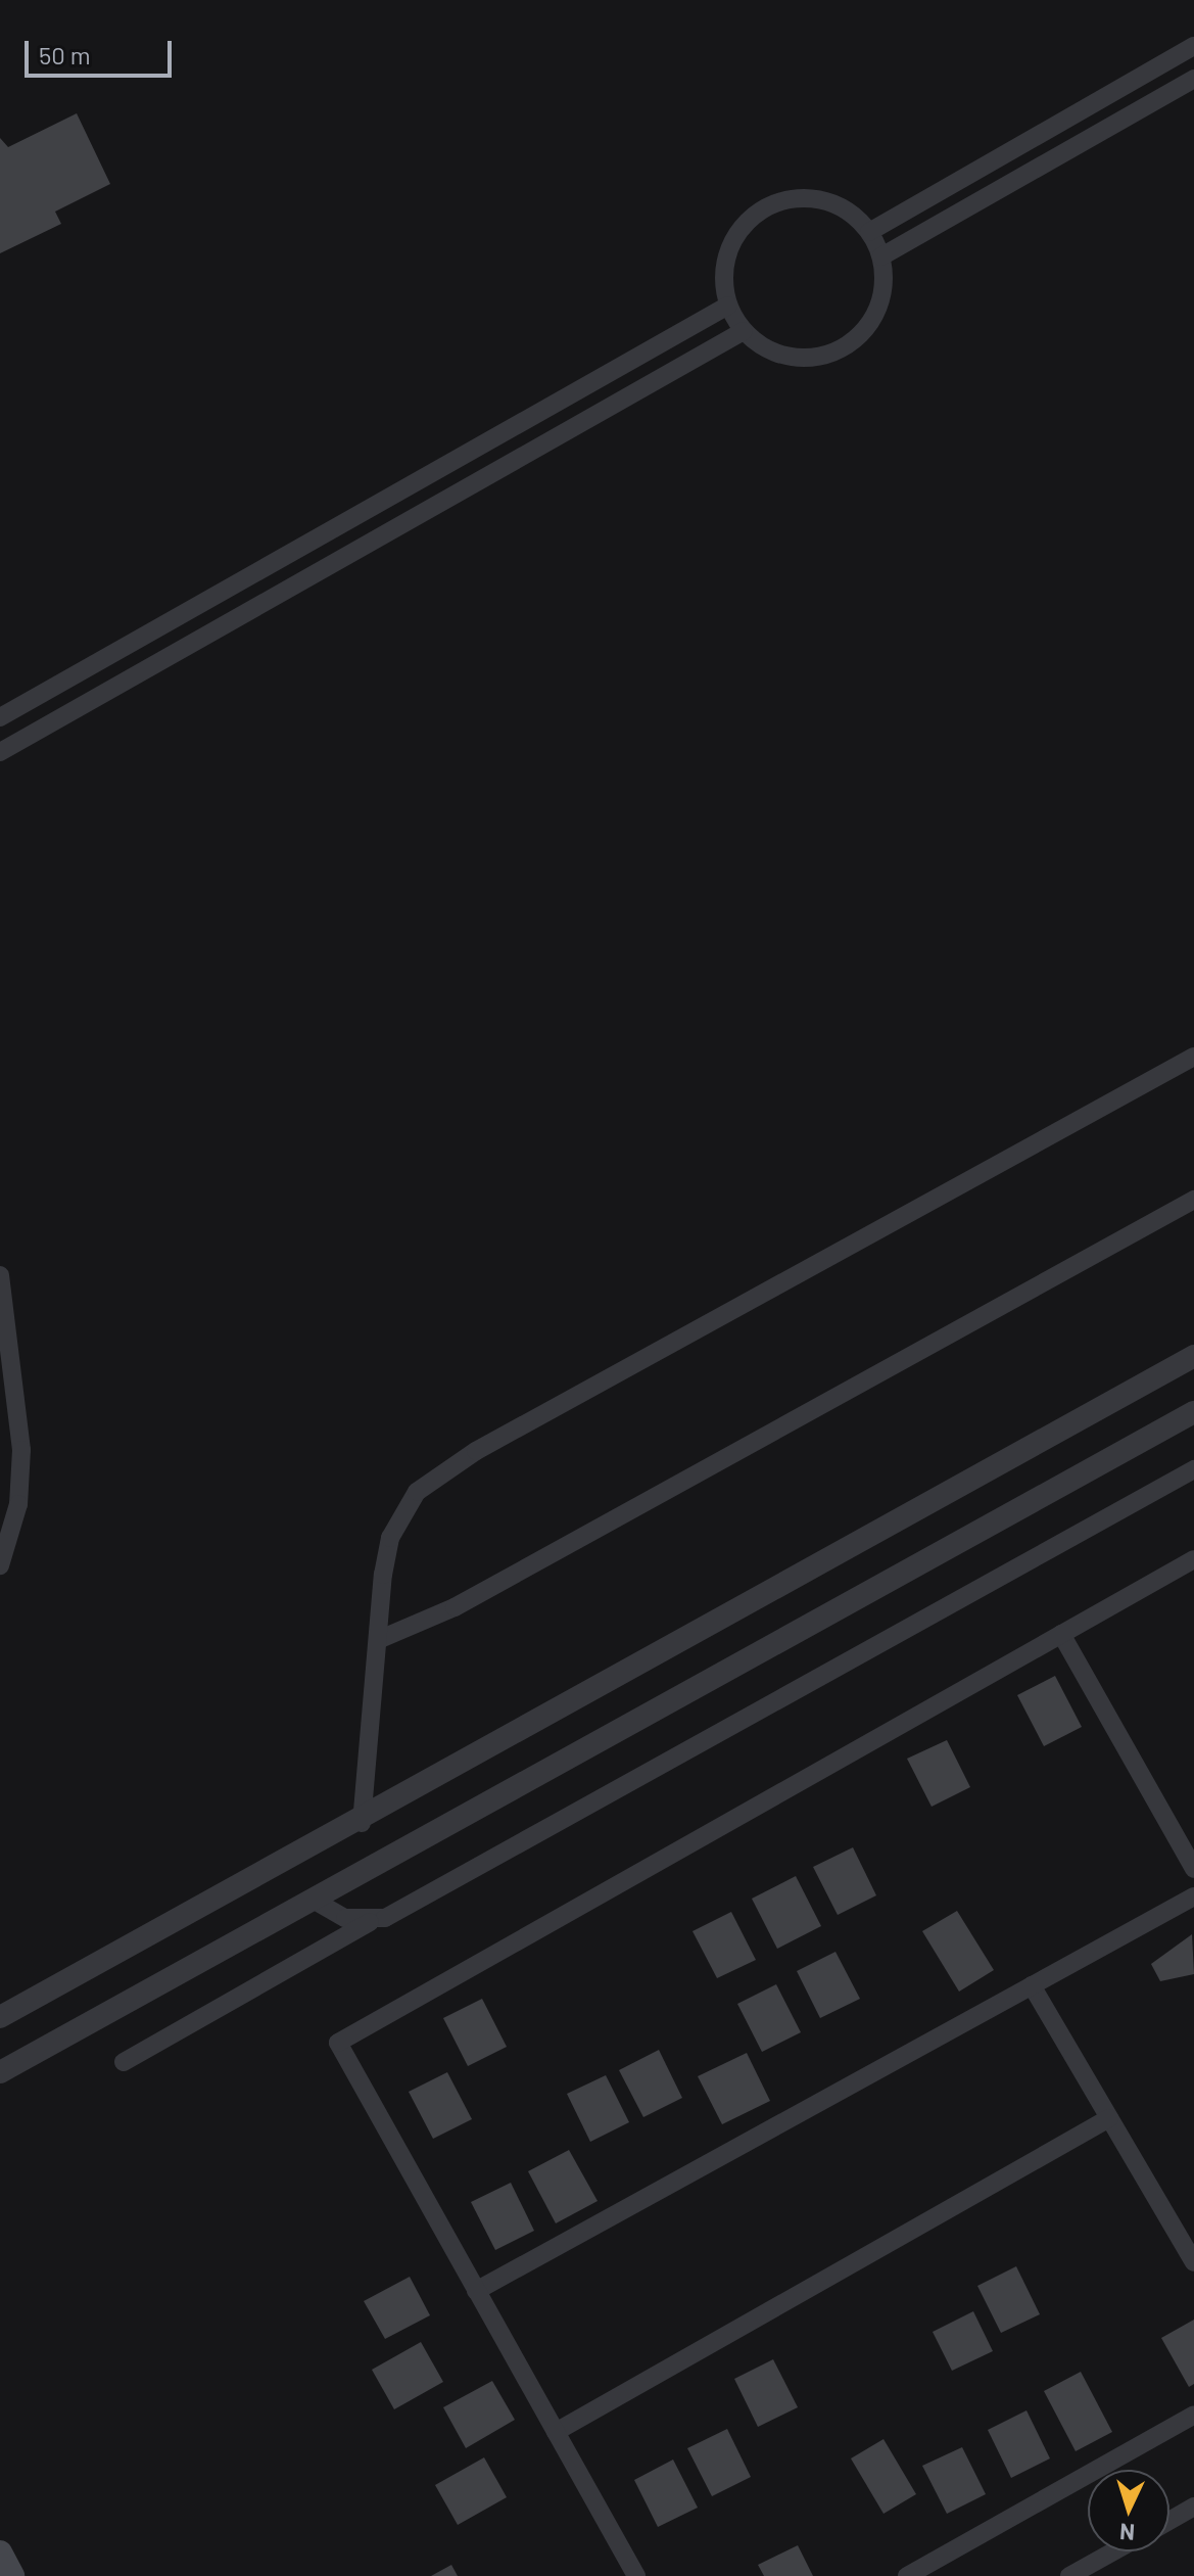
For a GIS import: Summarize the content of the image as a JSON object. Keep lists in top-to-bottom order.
{
  "scale_bar": "50 m",
  "north": "bottom"
}
